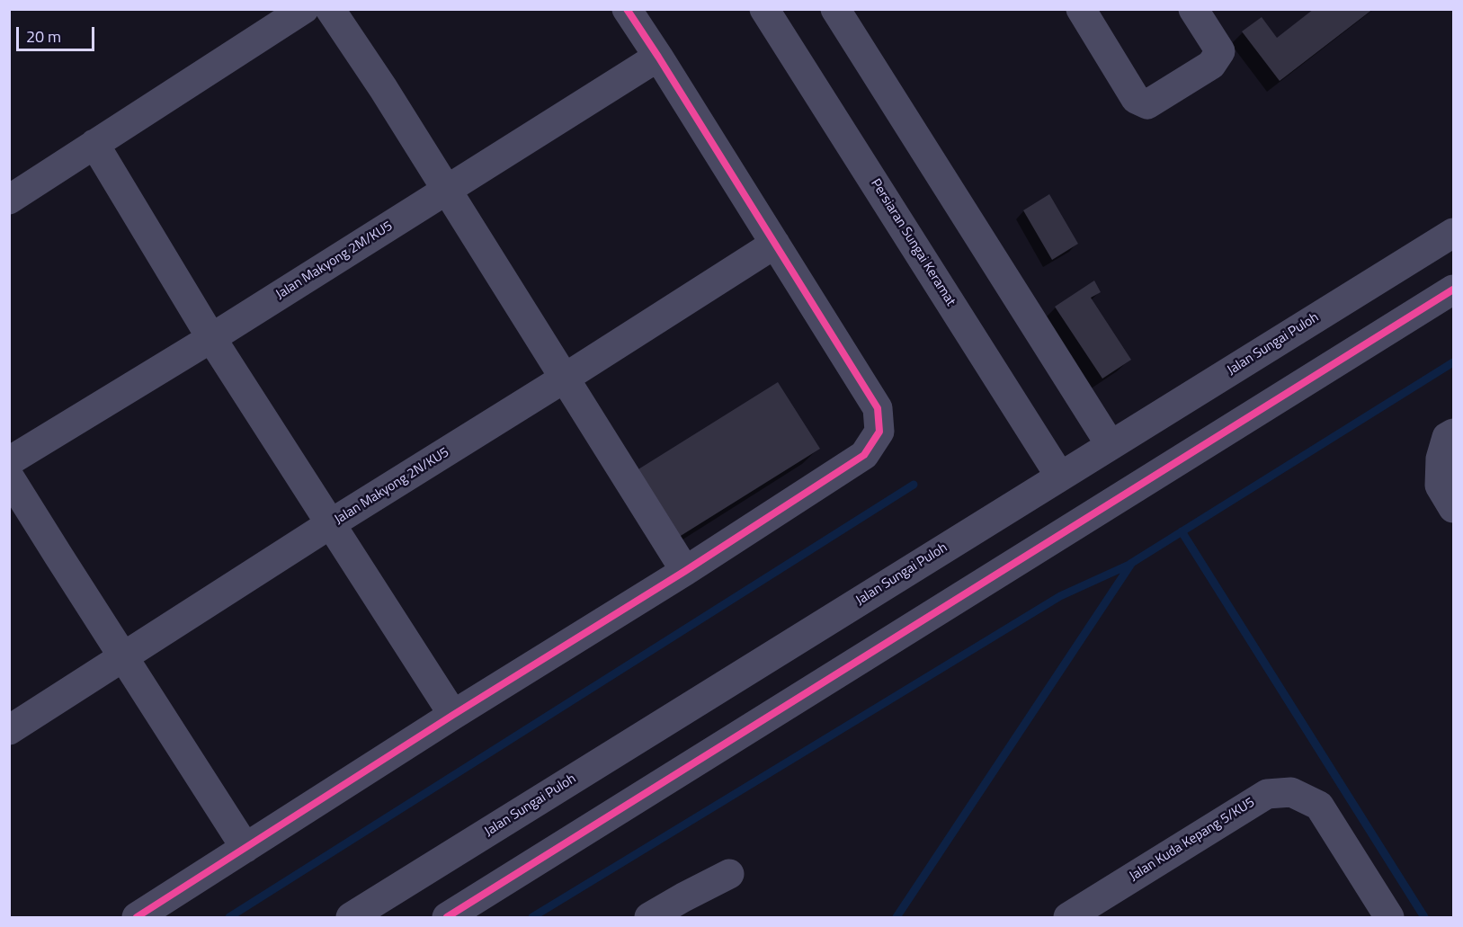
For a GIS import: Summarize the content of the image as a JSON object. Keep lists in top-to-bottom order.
{
  "streets": {
    "street": [
      "Persiaran Sungai Keramat",
      "Jalan Makyong 2M/KU5",
      "Jalan Sungai Puloh",
      "Jalan Makyong 2N/KU5",
      "Jalan Kuda Kepang 5/KU5"
    ]
  },
  "crossings": [
    ["Persiaran Sungai Keramat", "Jalan Sungai Puloh"]
  ],
  "scale_bar": "20 m"
}
